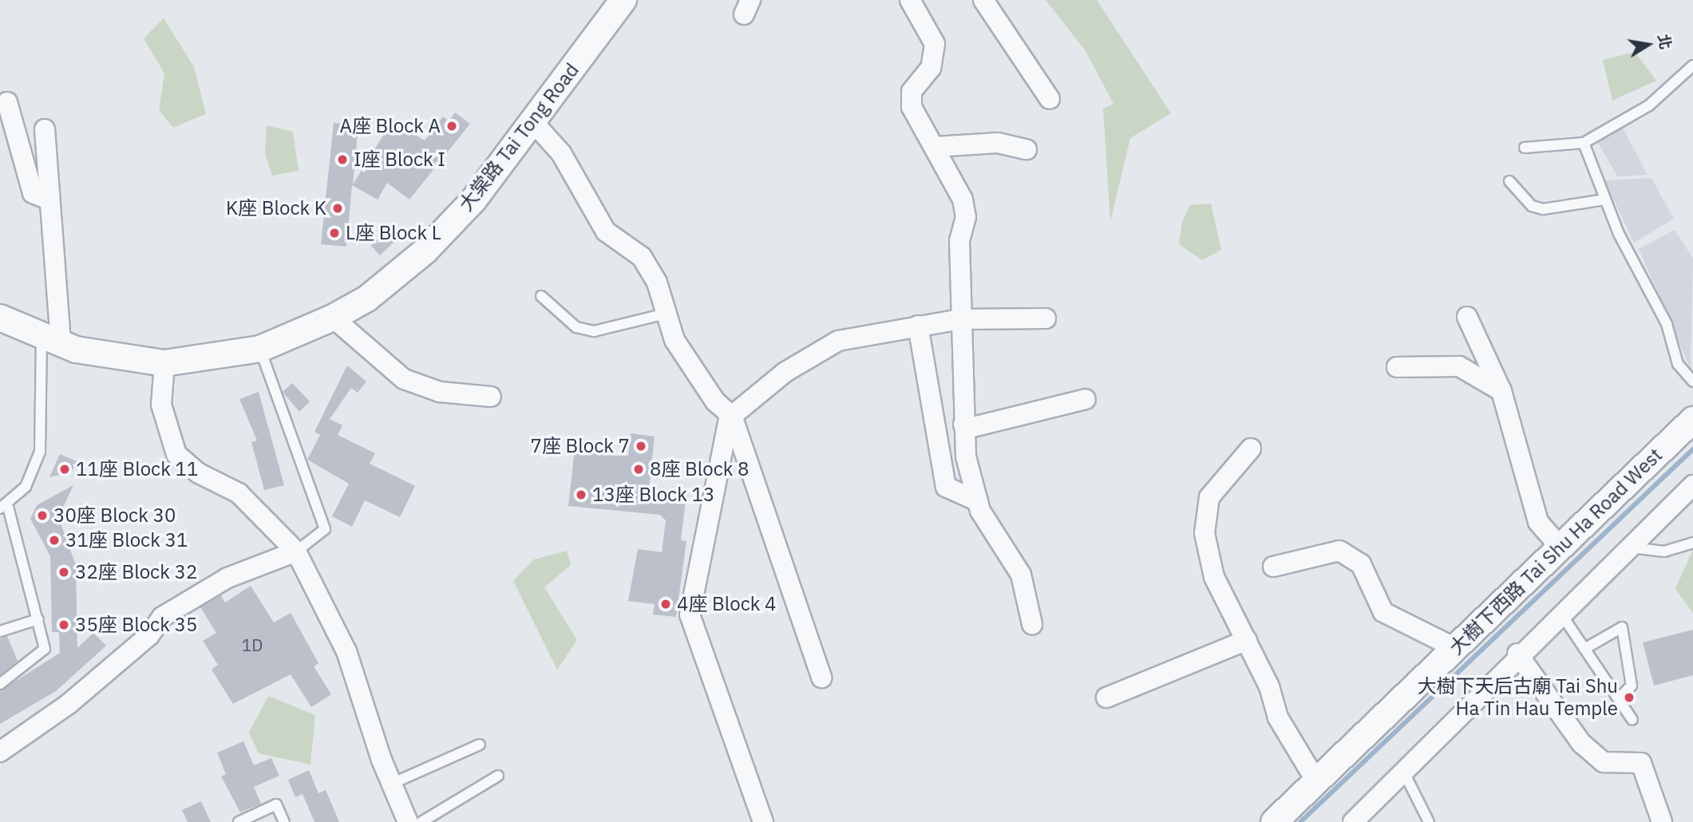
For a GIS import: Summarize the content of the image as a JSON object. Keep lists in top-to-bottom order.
{
  "streets": {
    "street": ["大棠路 Tai Tong Road", "大樹下西路 Tai Shu Ha Road West"]
  },
  "places": [
    "A座 Block A",
    "I座 Block I",
    "K座 Block K",
    "L座 Block L",
    "7座 Block 7",
    "11座 Block 11",
    "8座 Block 8",
    "13座 Block 13",
    "30座 Block 30",
    "31座 Block 31",
    "32座 Block 32",
    "4座 Block 4",
    "35座 Block 35",
    "大樹下天后古廟 Tai Shu Ha Tin Hau Temple"
  ],
  "house_numbers": ["1D"],
  "north": "right"
}
